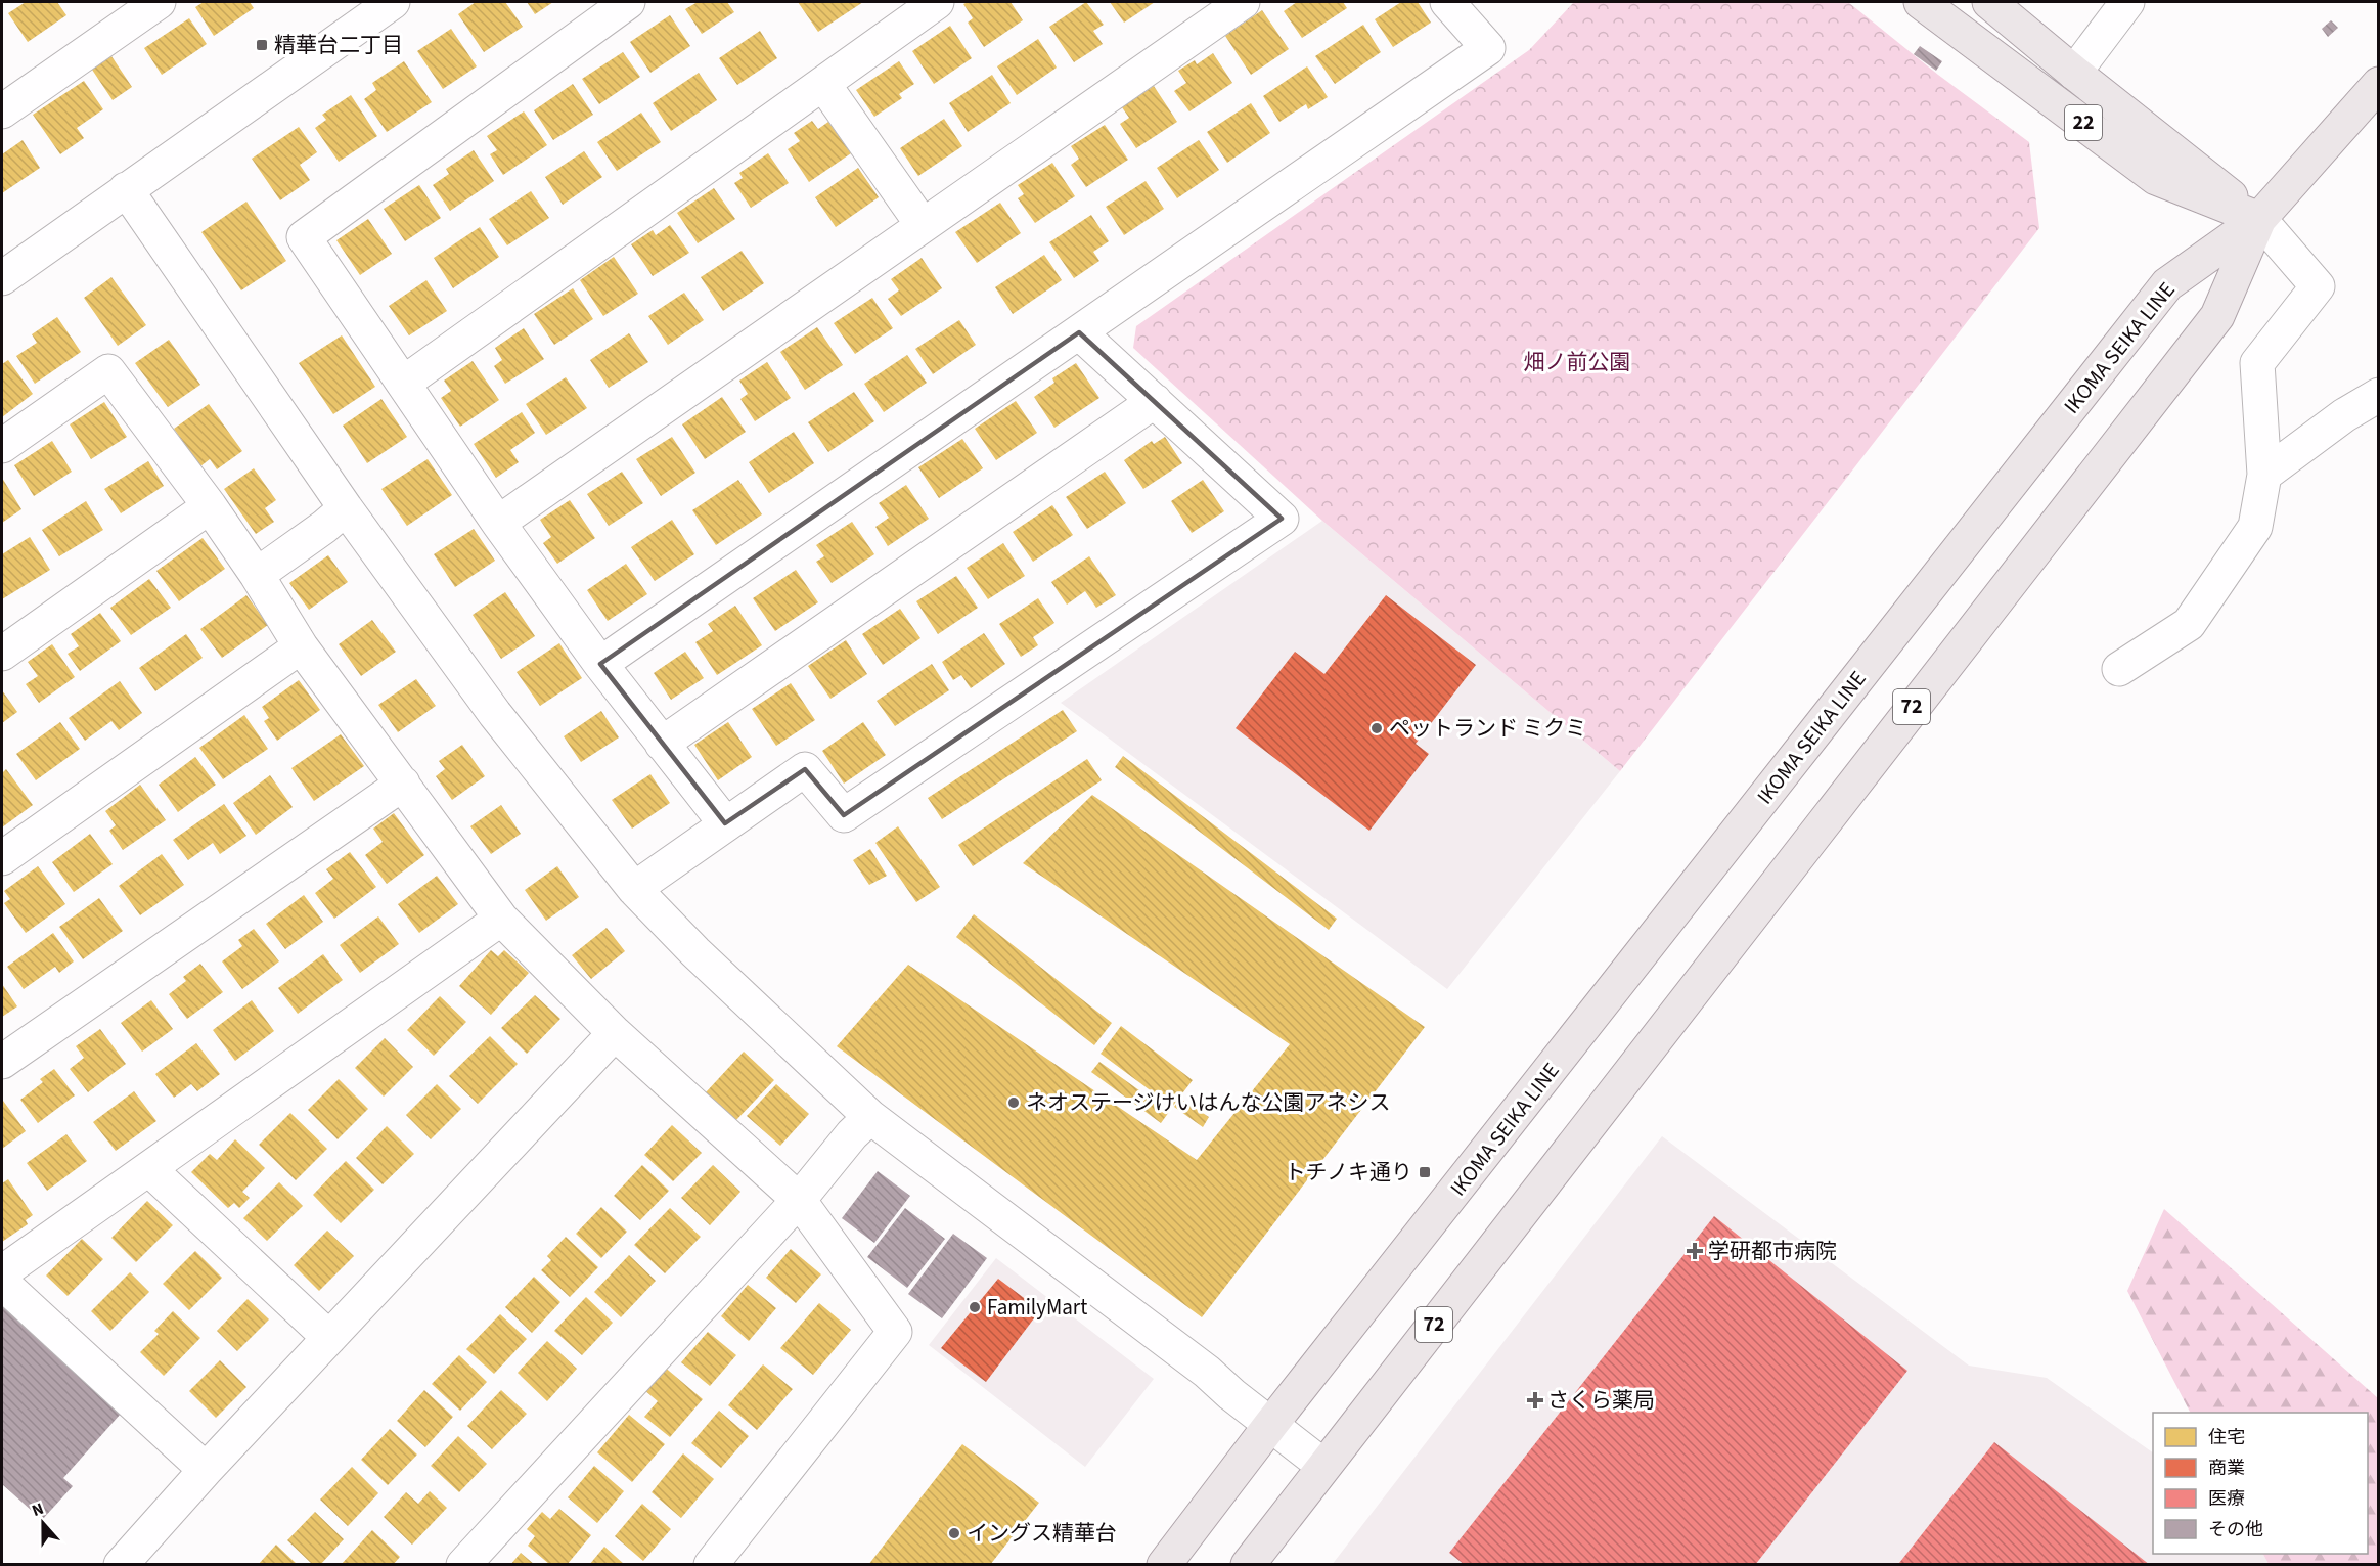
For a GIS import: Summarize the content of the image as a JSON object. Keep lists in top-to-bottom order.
{
  "streets": {
    "main road": ["22", "IKOMA SEIKA LINE", "72"]
  },
  "crossings": [
    ["22", "IKOMA SEIKA LINE"],
    ["22", "72"],
    ["IKOMA SEIKA LINE", "72"]
  ],
  "parks": ["畑ノ前公園"],
  "places": {
    "transit": ["精華台二丁目", "トチノキ通り"],
    "other": [
      "ペットランド ミクミ",
      "ネオステージけいはんな公園アネシス",
      "FamilyMart",
      "イングス精華台"
    ],
    "health": ["学研都市病院", "さくら薬局"]
  },
  "legend": [
    "住宅",
    "商業",
    "医療",
    "その他"
  ],
  "north": "top"
}
